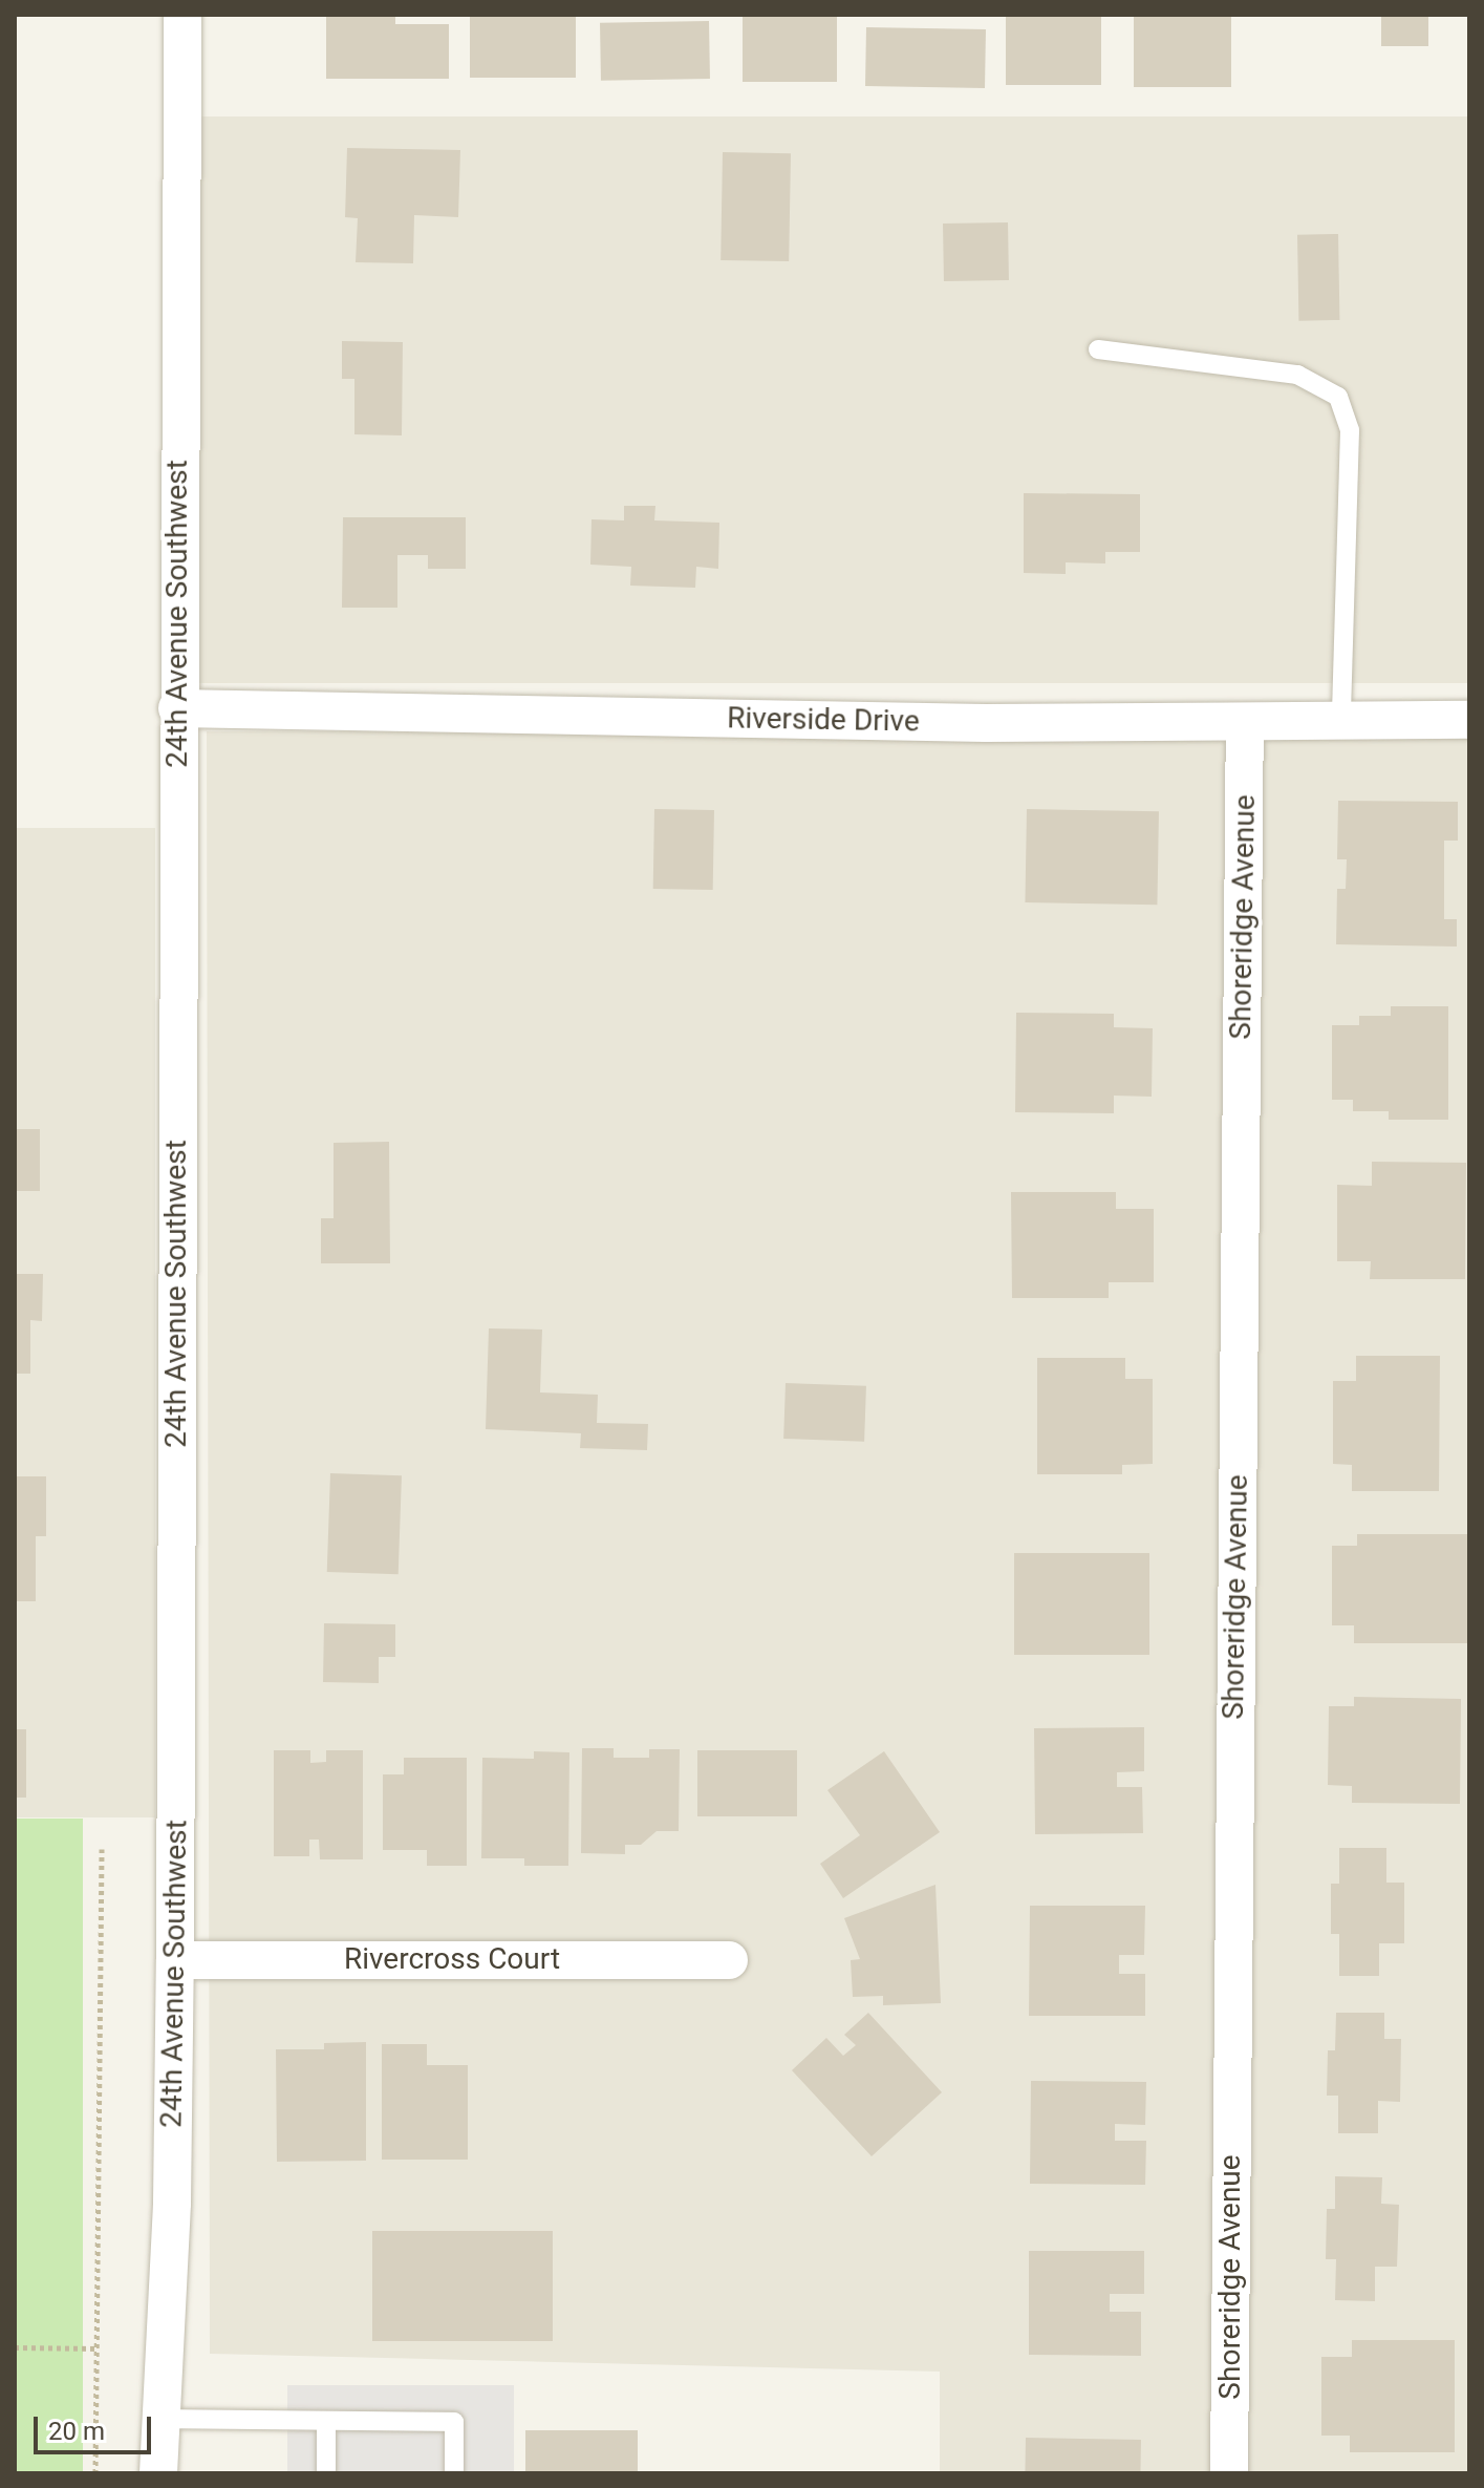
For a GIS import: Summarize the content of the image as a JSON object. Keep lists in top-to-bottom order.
{
  "streets": {
    "street": [
      "24th Avenue Southwest",
      "Riverside Drive",
      "Shoreridge Avenue",
      "Rivercross Court"
    ]
  },
  "crossings": [
    ["24th Avenue Southwest", "Riverside Drive"],
    ["24th Avenue Southwest", "Rivercross Court"],
    ["Riverside Drive", "Shoreridge Avenue"]
  ],
  "scale_bar": "20 m"
}
